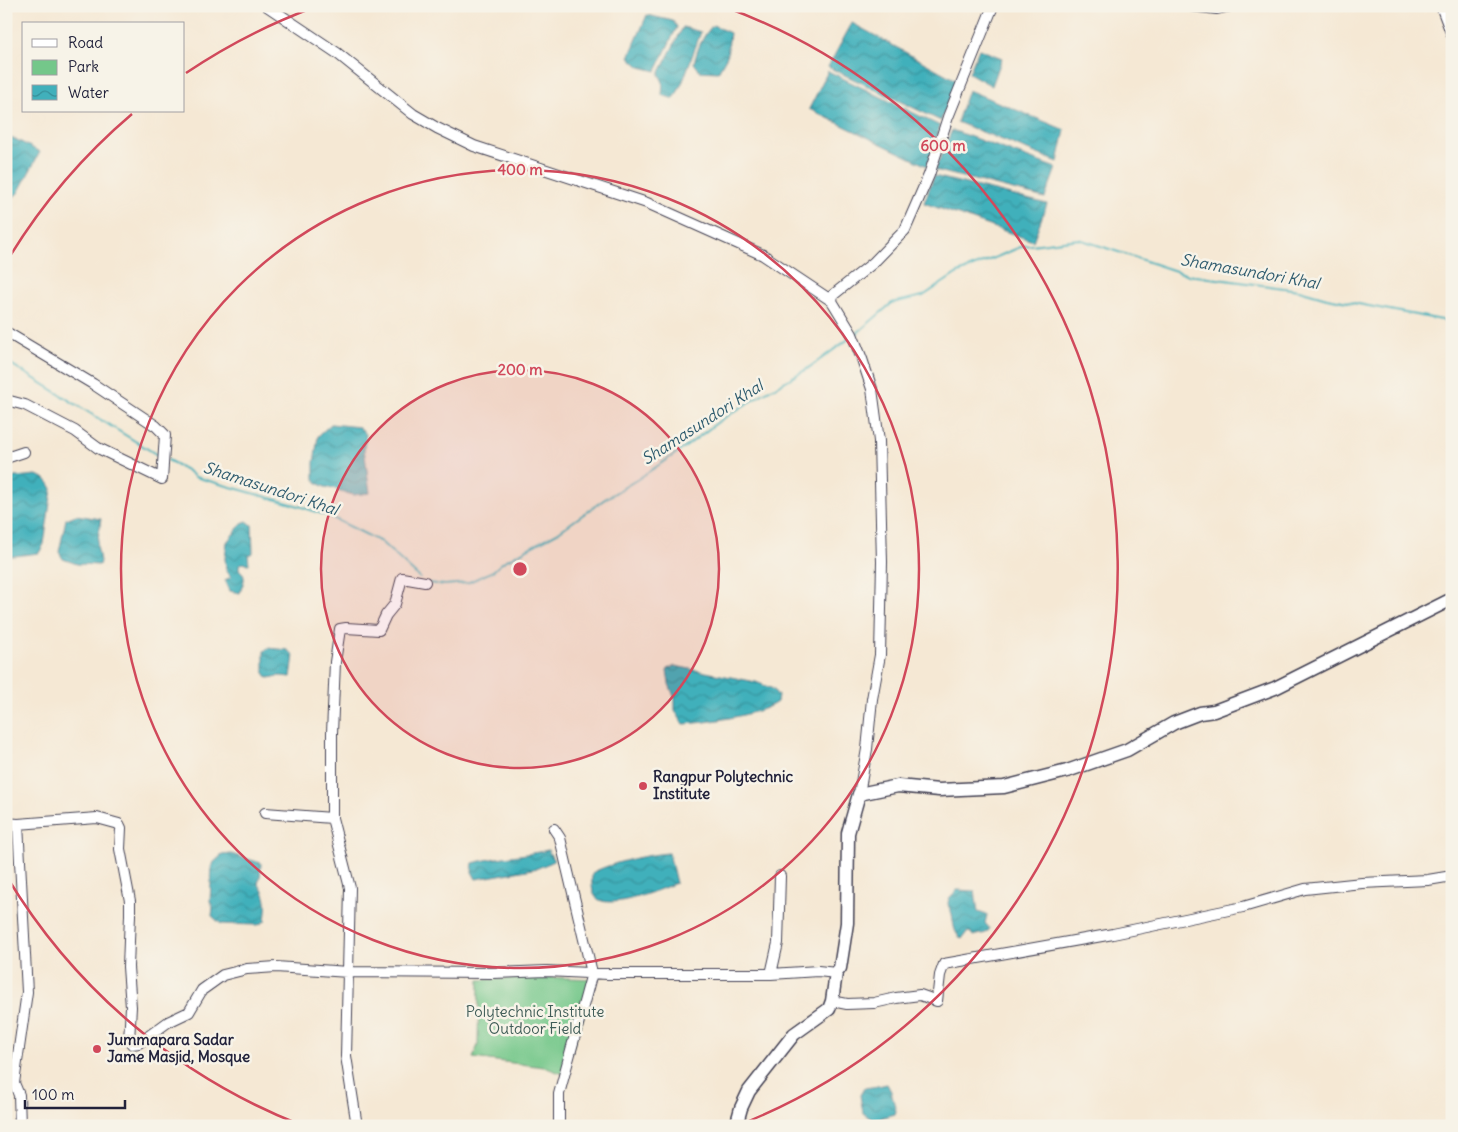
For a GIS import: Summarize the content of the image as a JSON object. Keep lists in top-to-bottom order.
{
  "water": ["Shamasundori Khal"],
  "parks": ["Polytechnic Institute Outdoor Field"],
  "places": ["Rangpur Polytechnic Institute", "Jummapara Sadar Jame Masjid, Mosque"],
  "legend": ["Road", "Park", "Water"],
  "scale_bar": "100 m",
  "rings": ["600 m", "400 m", "200 m"]
}
